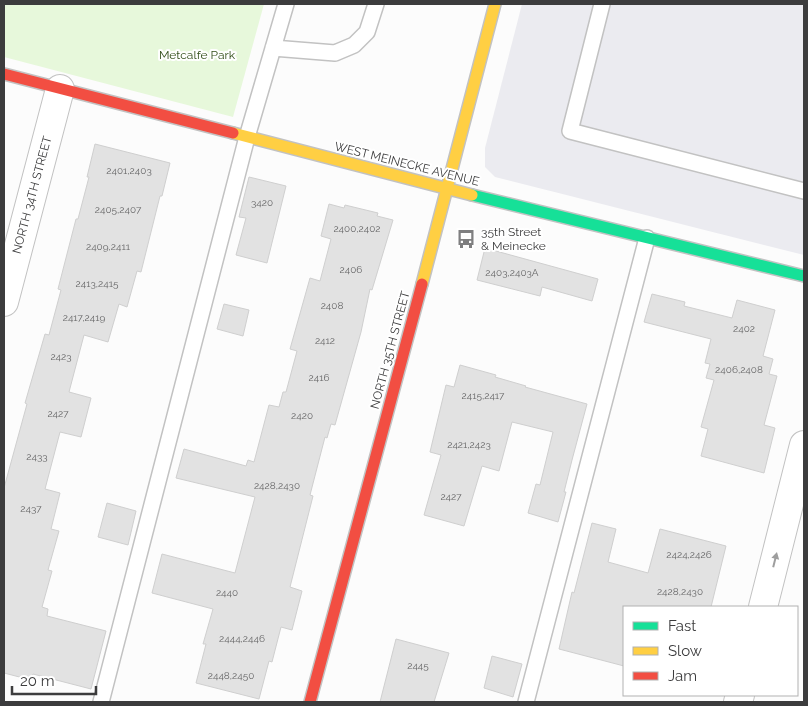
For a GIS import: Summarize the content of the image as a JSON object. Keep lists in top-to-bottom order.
{
  "streets": {
    "street": ["WEST MEINECKE AVENUE", "NORTH 34TH STREET", "NORTH 35TH STREET"]
  },
  "crossings": [
    ["WEST MEINECKE AVENUE", "NORTH 34TH STREET"],
    ["WEST MEINECKE AVENUE", "NORTH 35TH STREET"]
  ],
  "parks": ["Metcalfe Park"],
  "places": {
    "bus stop": ["35th Street & Meinecke"]
  },
  "house_numbers": [
    "2401,2403",
    "3420",
    "2405,2407",
    "2400,2402",
    "2409,2411",
    "2406",
    "2403,2403A",
    "2413,2415",
    "2408",
    "2417,2419",
    "2402",
    "2412",
    "2423",
    "2406,2408",
    "2416",
    "2415,2417",
    "2427",
    "2420",
    "2421,2423",
    "2433",
    "2428,2430",
    "2427",
    "2437",
    "2424,2426",
    "2428,2430",
    "2440",
    "2444,2446",
    "2445",
    "2448,2450"
  ],
  "legend": ["Fast", "Slow", "Jam"],
  "scale_bar": "20 m"
}
